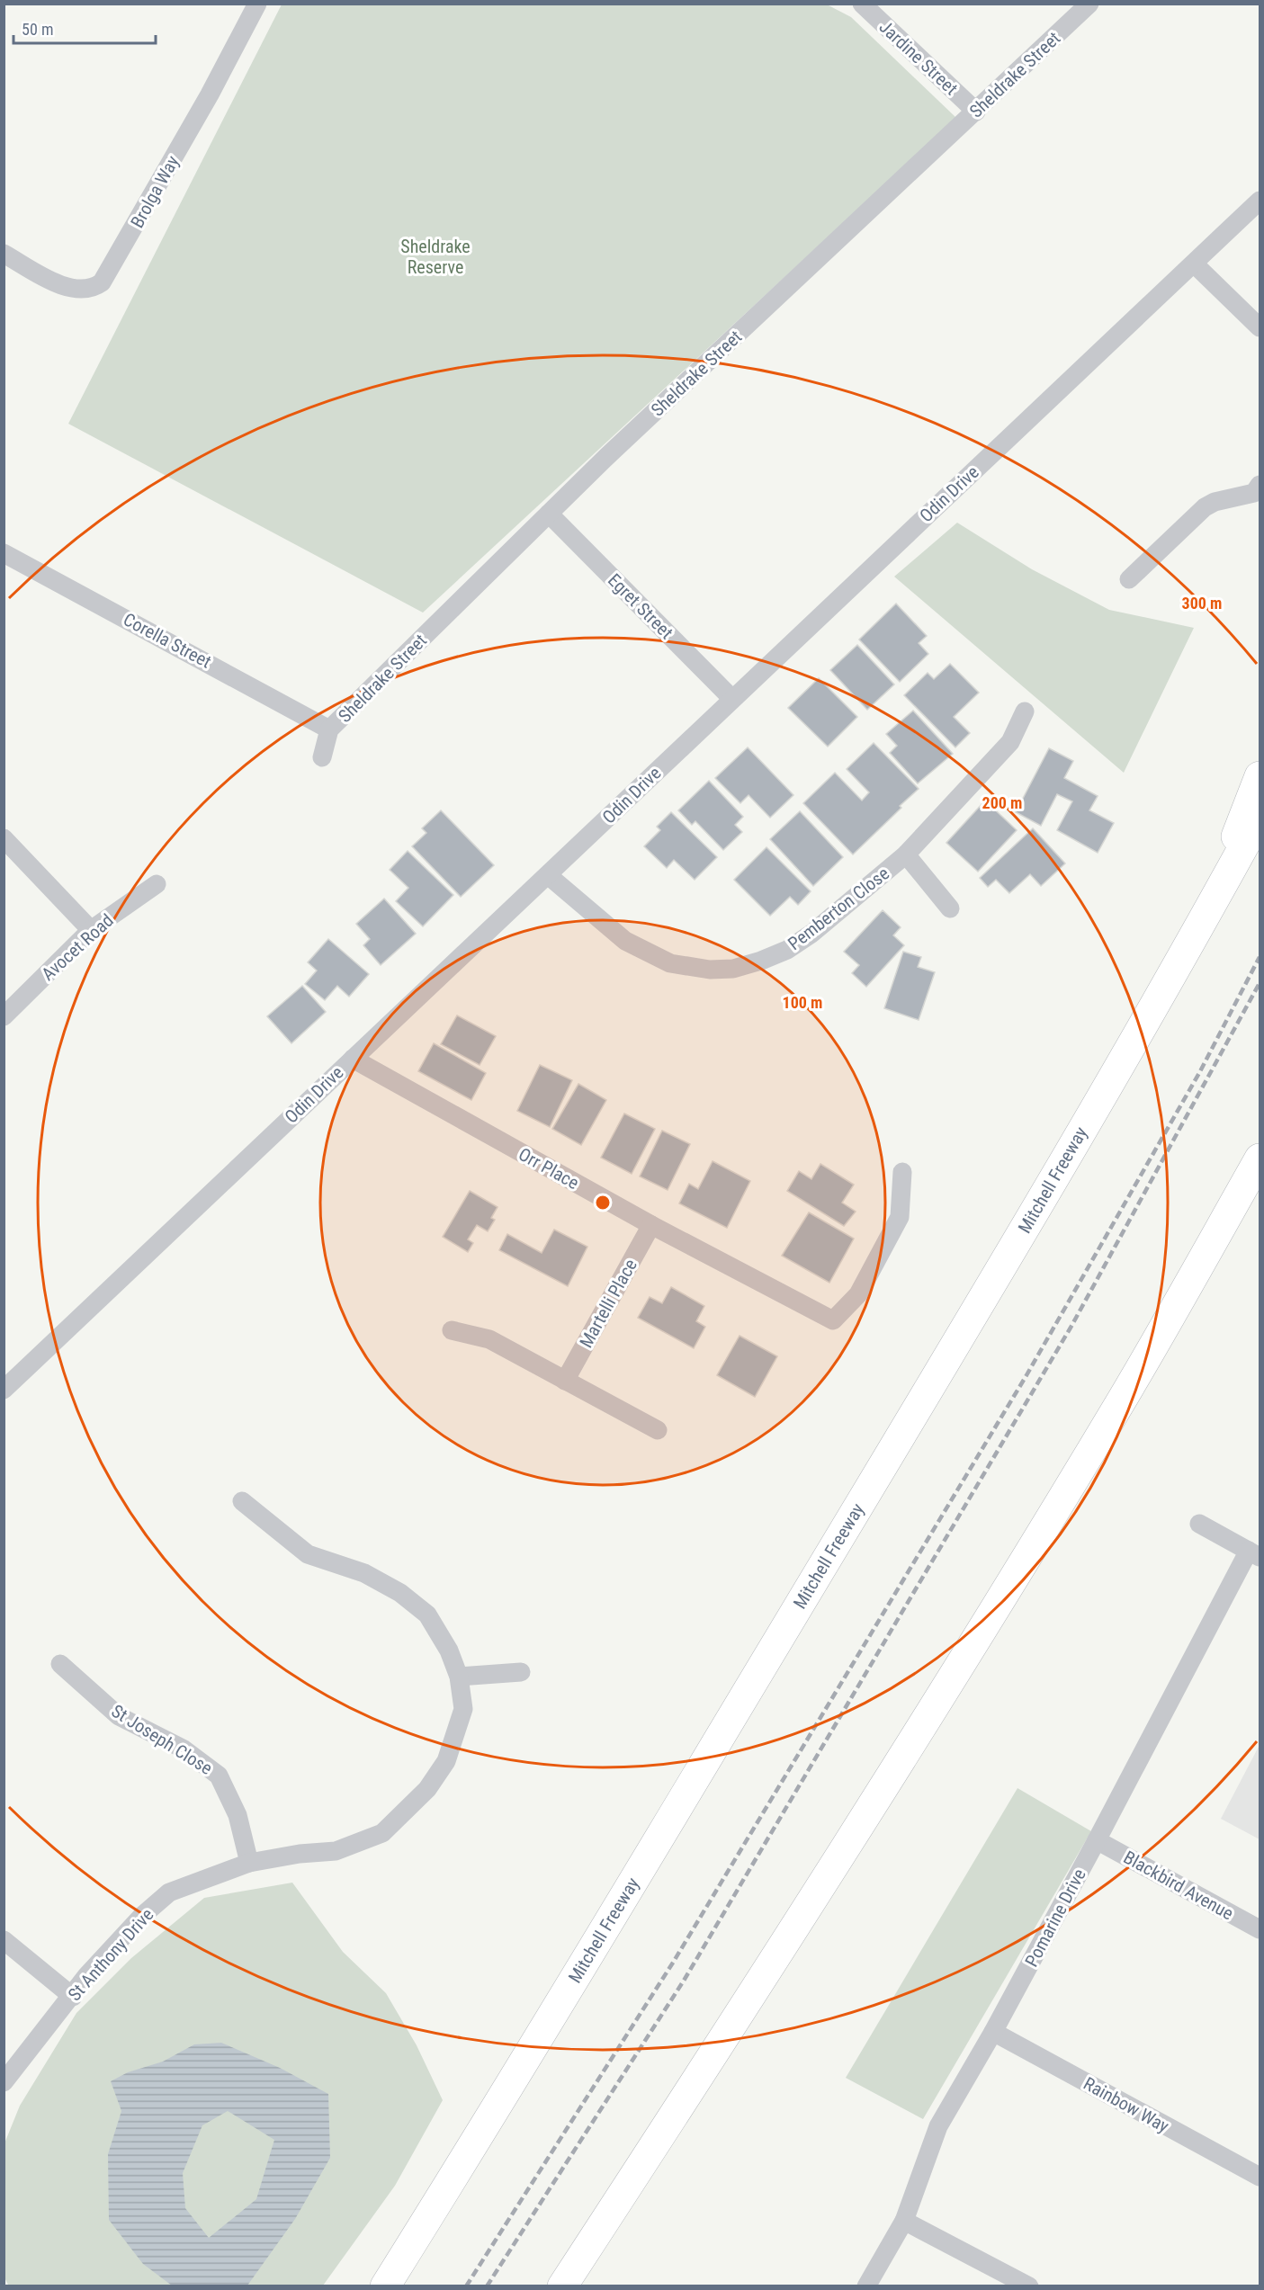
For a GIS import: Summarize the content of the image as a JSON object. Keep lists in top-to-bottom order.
{
  "streets": {
    "highway": ["Mitchell Freeway"],
    "street": [
      "Jardine Street",
      "Sheldrake Street",
      "Brolga Way",
      "Odin Drive",
      "Egret Street",
      "Corella Street",
      "Pemberton Close",
      "Avocet Road",
      "Orr Place",
      "Martelli Place",
      "St Joseph Close",
      "Blackbird Avenue",
      "Pomarine Drive",
      "St Anthony Drive",
      "Rainbow Way"
    ]
  },
  "crossings": [
    ["Jardine Street", "Sheldrake Street"],
    ["Sheldrake Street", "Egret Street"],
    ["Sheldrake Street", "Corella Street"],
    ["Odin Drive", "Egret Street"],
    ["Odin Drive", "Pemberton Close"],
    ["Odin Drive", "Orr Place"],
    ["Orr Place", "Martelli Place"],
    ["St Joseph Close", "St Anthony Drive"],
    ["Blackbird Avenue", "Pomarine Drive"],
    ["Pomarine Drive", "Rainbow Way"]
  ],
  "parks": ["Sheldrake Reserve"],
  "scale_bar": "50 m",
  "rings": ["300 m", "200 m", "100 m"]
}
